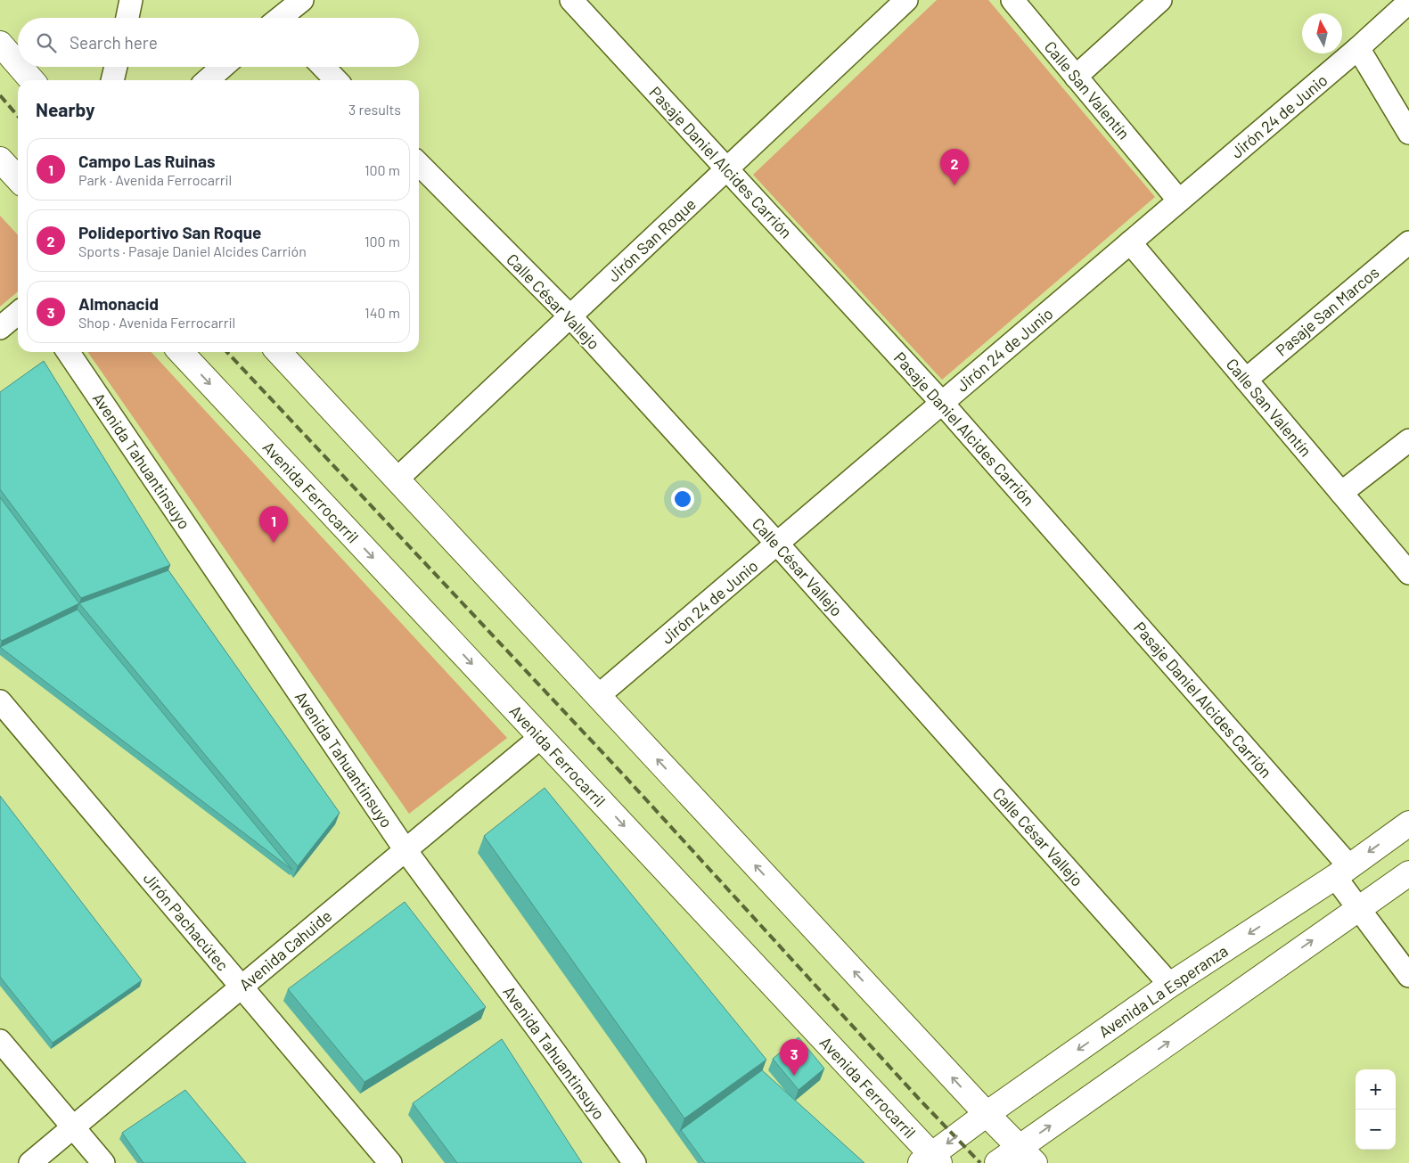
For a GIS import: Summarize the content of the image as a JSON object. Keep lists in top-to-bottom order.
{
  "streets": {
    "main road": ["Avenida Ferrocarril", "Avenida La Esperanza"],
    "street": [
      "Calle San Valentín",
      "Jirón 24 de Junio",
      "Pasaje Daniel Alcides Carrión",
      "Jirón San Roque",
      "Calle César Vallejo",
      "Pasaje San Marcos",
      "Avenida Tahuantinsuyo",
      "Jirón Pachacútec",
      "Avenida Cahuide"
    ]
  },
  "crossings": [
    ["Calle San Valentín", "Jirón 24 de Junio"],
    ["Calle San Valentín", "Pasaje San Marcos"],
    ["Jirón 24 de Junio", "Pasaje Daniel Alcides Carrión"],
    ["Jirón 24 de Junio", "Calle César Vallejo"],
    ["Pasaje Daniel Alcides Carrión", "Jirón San Roque"],
    ["Pasaje Daniel Alcides Carrión", "Avenida La Esperanza"],
    ["Jirón San Roque", "Calle César Vallejo"],
    ["Calle César Vallejo", "Avenida La Esperanza"],
    ["Avenida Tahuantinsuyo", "Avenida Cahuide"],
    ["Avenida Ferrocarril", "Avenida Cahuide"],
    ["Avenida Ferrocarril", "Avenida La Esperanza"],
    ["Jirón Pachacútec", "Avenida Cahuide"]
  ],
  "north": "top",
  "page": {
    "search": "Search here",
    "heading": ["Nearby", "3 results"],
    "list": [
      {
        "mark": "1",
        "name": "Campo Las Ruinas",
        "note": "Park · Avenida Ferrocarril",
        "value": "100 m"
      },
      {
        "mark": "2",
        "name": "Polideportivo San Roque",
        "note": "Sports · Pasaje Daniel Alcides Carrión",
        "value": "100 m"
      },
      {
        "mark": "3",
        "name": "Almonacid",
        "note": "Shop · Avenida Ferrocarril",
        "value": "140 m"
      }
    ],
    "pins": ["2", "1", "3"],
    "map_buttons": ["+", "−"]
  }
}
